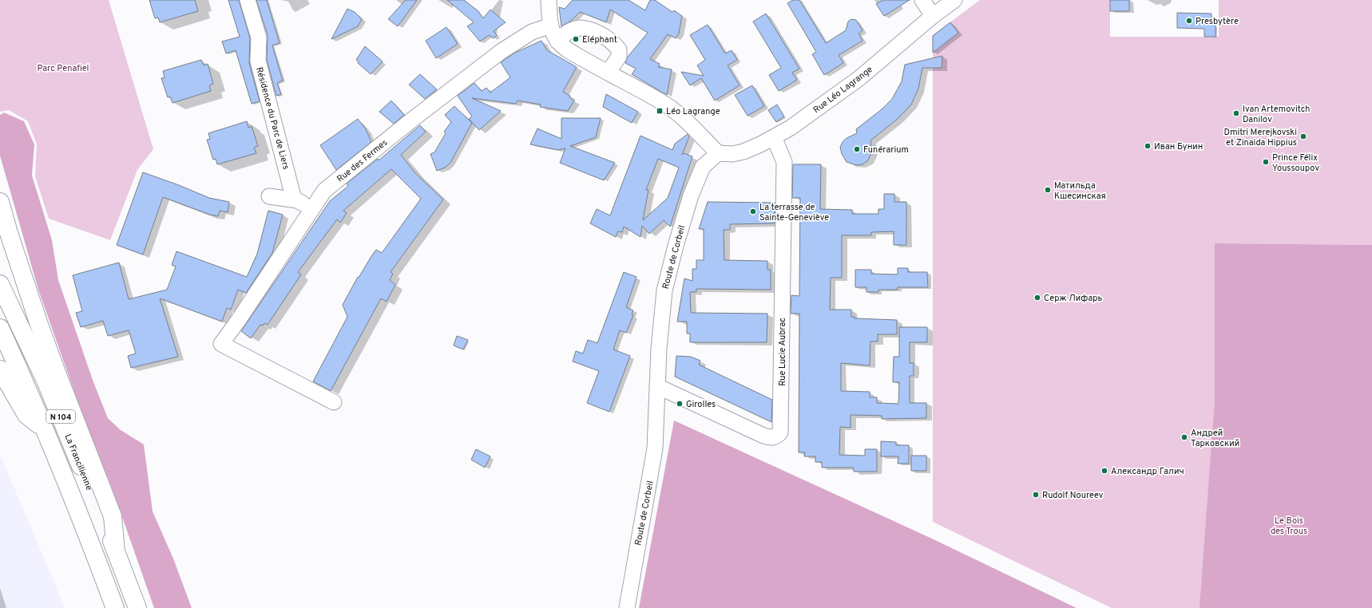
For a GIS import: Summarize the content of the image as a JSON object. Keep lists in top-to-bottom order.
{
  "streets": {
    "highway": ["N 104", "La Francilienne"],
    "street": [
      "Rue Léo Lagrange",
      "Résidence du Parc de Liers",
      "Rue des Fermes",
      "Route de Corbeil",
      "Rue Lucie Aubrac"
    ]
  },
  "crossings": [
    ["Rue Léo Lagrange", "Route de Corbeil"],
    ["Rue Léo Lagrange", "Rue Lucie Aubrac"],
    ["Route de Corbeil", "Rue Lucie Aubrac"]
  ],
  "parks": ["Parc Penafiel", "Le Bois des Trous"],
  "places": {
    "other": [
      "Presbytère",
      "Eléphant",
      "Ivan Artemovitch Danilov",
      "Dmitri Merejkovski et Zinaida Hippius",
      "Иван Бунин",
      "Funérarium",
      "Prince Félix Youssoupov",
      "Матильда Кшесинская",
      "La terrasse de Sainte-Geneviève",
      "Серж Лифарь",
      "Girolles",
      "Андрей Тарковский",
      "Александр Галич",
      "Rudolf Noureev"
    ],
    "transit": ["Léo Lagrange"]
  }
}
